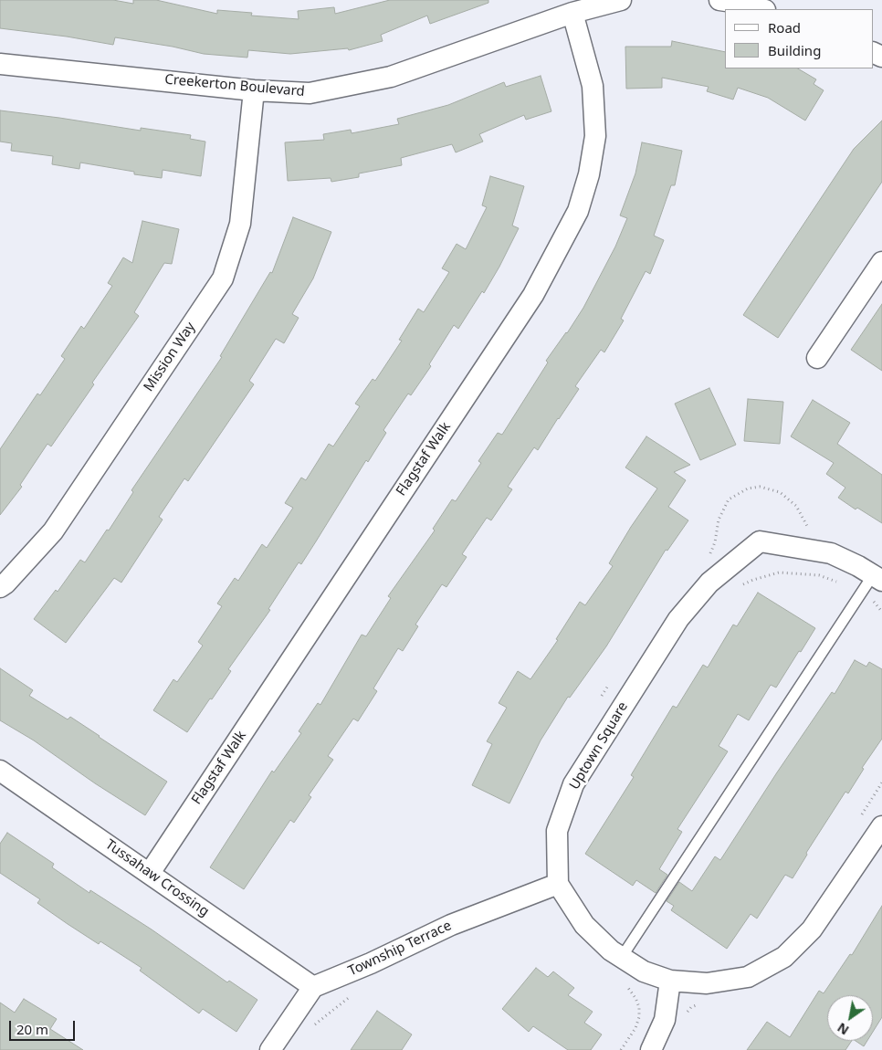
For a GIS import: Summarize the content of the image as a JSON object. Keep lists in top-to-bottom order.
{
  "streets": {
    "street": [
      "Creekerton Boulevard",
      "Mission Way",
      "Flagstaf Walk",
      "Uptown Square",
      "Tussahaw Crossing",
      "Township Terrace"
    ]
  },
  "crossings": [
    ["Creekerton Boulevard", "Mission Way"],
    ["Creekerton Boulevard", "Flagstaf Walk"],
    ["Flagstaf Walk", "Tussahaw Crossing"],
    ["Uptown Square", "Township Terrace"],
    ["Tussahaw Crossing", "Township Terrace"]
  ],
  "legend": ["Road", "Building"],
  "scale_bar": "20 m",
  "north": "bottom left"
}
